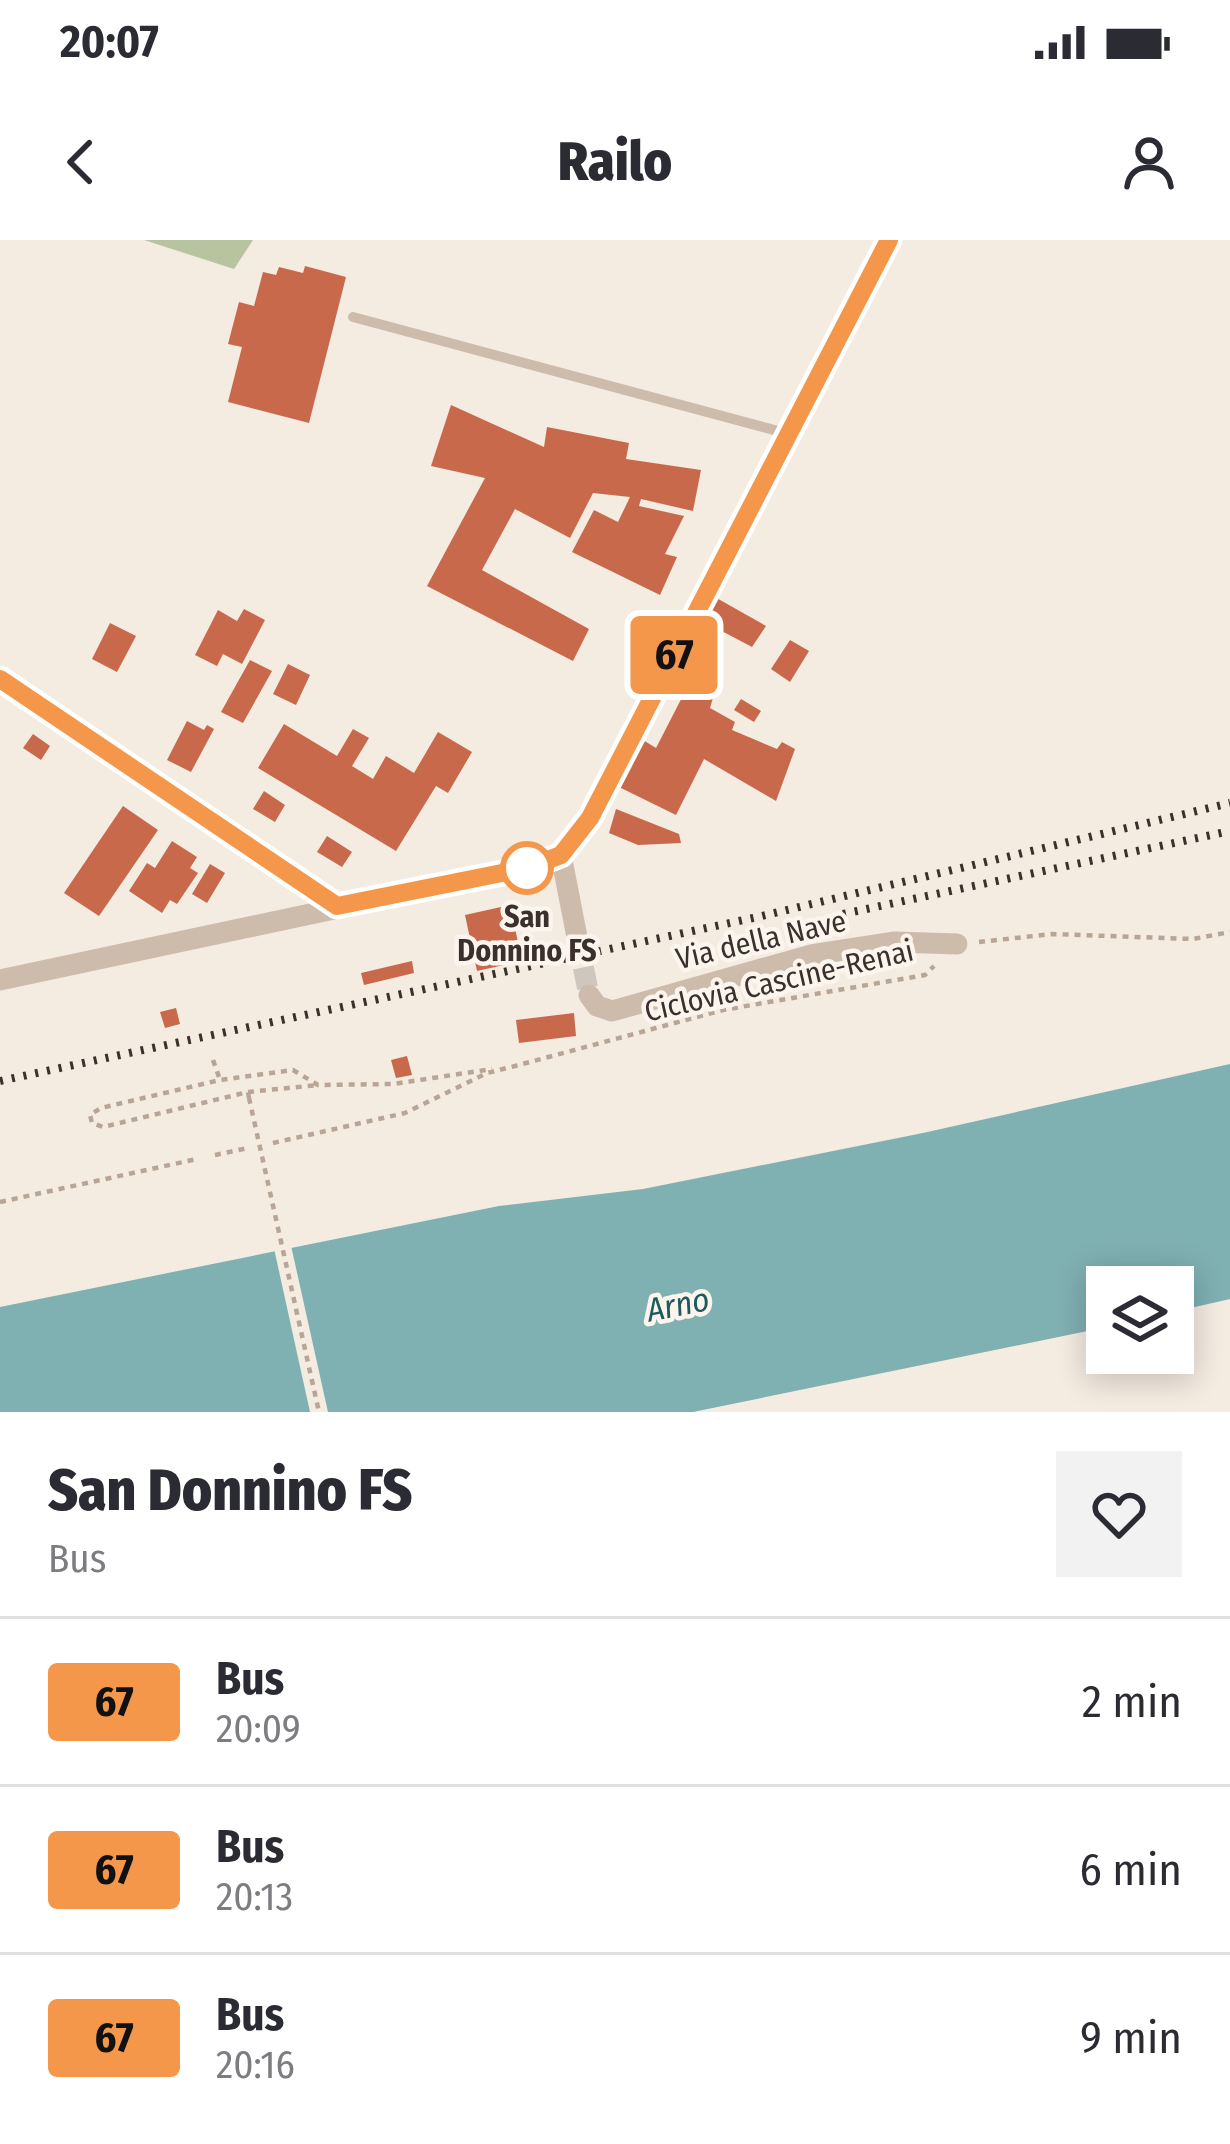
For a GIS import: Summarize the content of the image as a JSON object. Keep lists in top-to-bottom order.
{
  "streets": {
    "street": ["Via della Nave"],
    "path": ["Ciclovia Cascine-Renai"]
  },
  "crossings": [
    ["Via della Nave", "Ciclovia Cascine-Renai"]
  ],
  "water": ["Arno"],
  "places": ["San Donnino FS"],
  "lines": ["bus line 67"],
  "page": {
    "status": "20:07",
    "header": "Railo",
    "on_map": "67",
    "heading": ["San Donnino FS", "Bus"],
    "list": [
      {
        "mark": "67",
        "name": "Bus",
        "note": "20:09",
        "value": "2 min"
      },
      {
        "mark": "67",
        "name": "Bus",
        "note": "20:13",
        "value": "6 min"
      },
      {
        "mark": "67",
        "name": "Bus",
        "note": "20:16",
        "value": "9 min"
      }
    ]
  }
}
